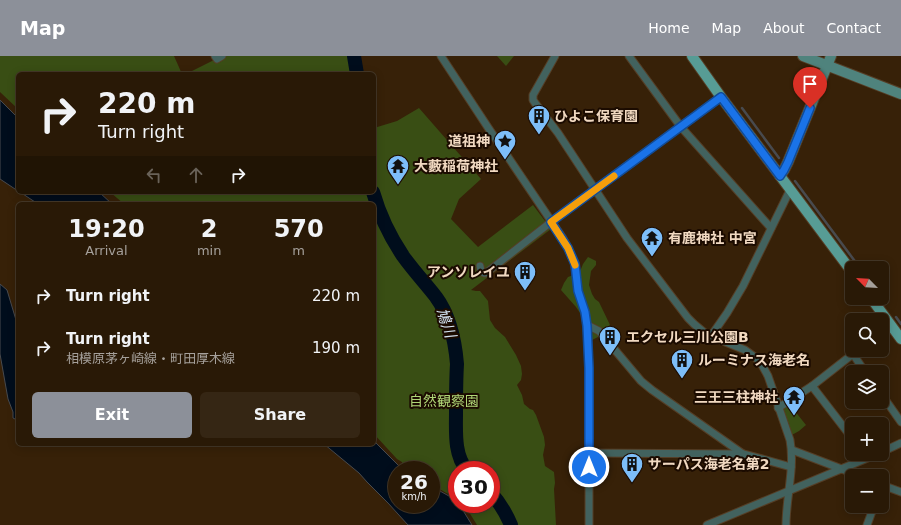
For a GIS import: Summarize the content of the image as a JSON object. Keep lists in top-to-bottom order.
{
  "water": ["鳩川"],
  "parks": ["自然観察園"],
  "places": {
    "building": [
      "ひよこ保育園",
      "アンソレイユ",
      "エクセル三川公園B",
      "ルーミナス海老名",
      "サーパス海老名第2"
    ],
    "place": ["道祖神"],
    "temple": ["大藪稲荷神社", "有鹿神社 中宮", "三王三柱神社"]
  },
  "north": "top left",
  "page": {
    "header": "Map",
    "nav": [
      "Home",
      "Map",
      "About",
      "Contact"
    ],
    "turn": ["220 m", "Turn right"],
    "eta": [
      "19:20",
      "Arrival",
      "2",
      "min",
      "570",
      "m"
    ],
    "map_buttons": ["+", "−"],
    "list": [
      {
        "name": "Turn right",
        "value": "220 m"
      },
      {
        "name": "Turn right",
        "note": "相模原茅ヶ崎線・町田厚木線",
        "value": "190 m"
      }
    ],
    "buttons": ["Exit", "Share"],
    "speed": "26 km/h",
    "limit": "30"
  }
}
